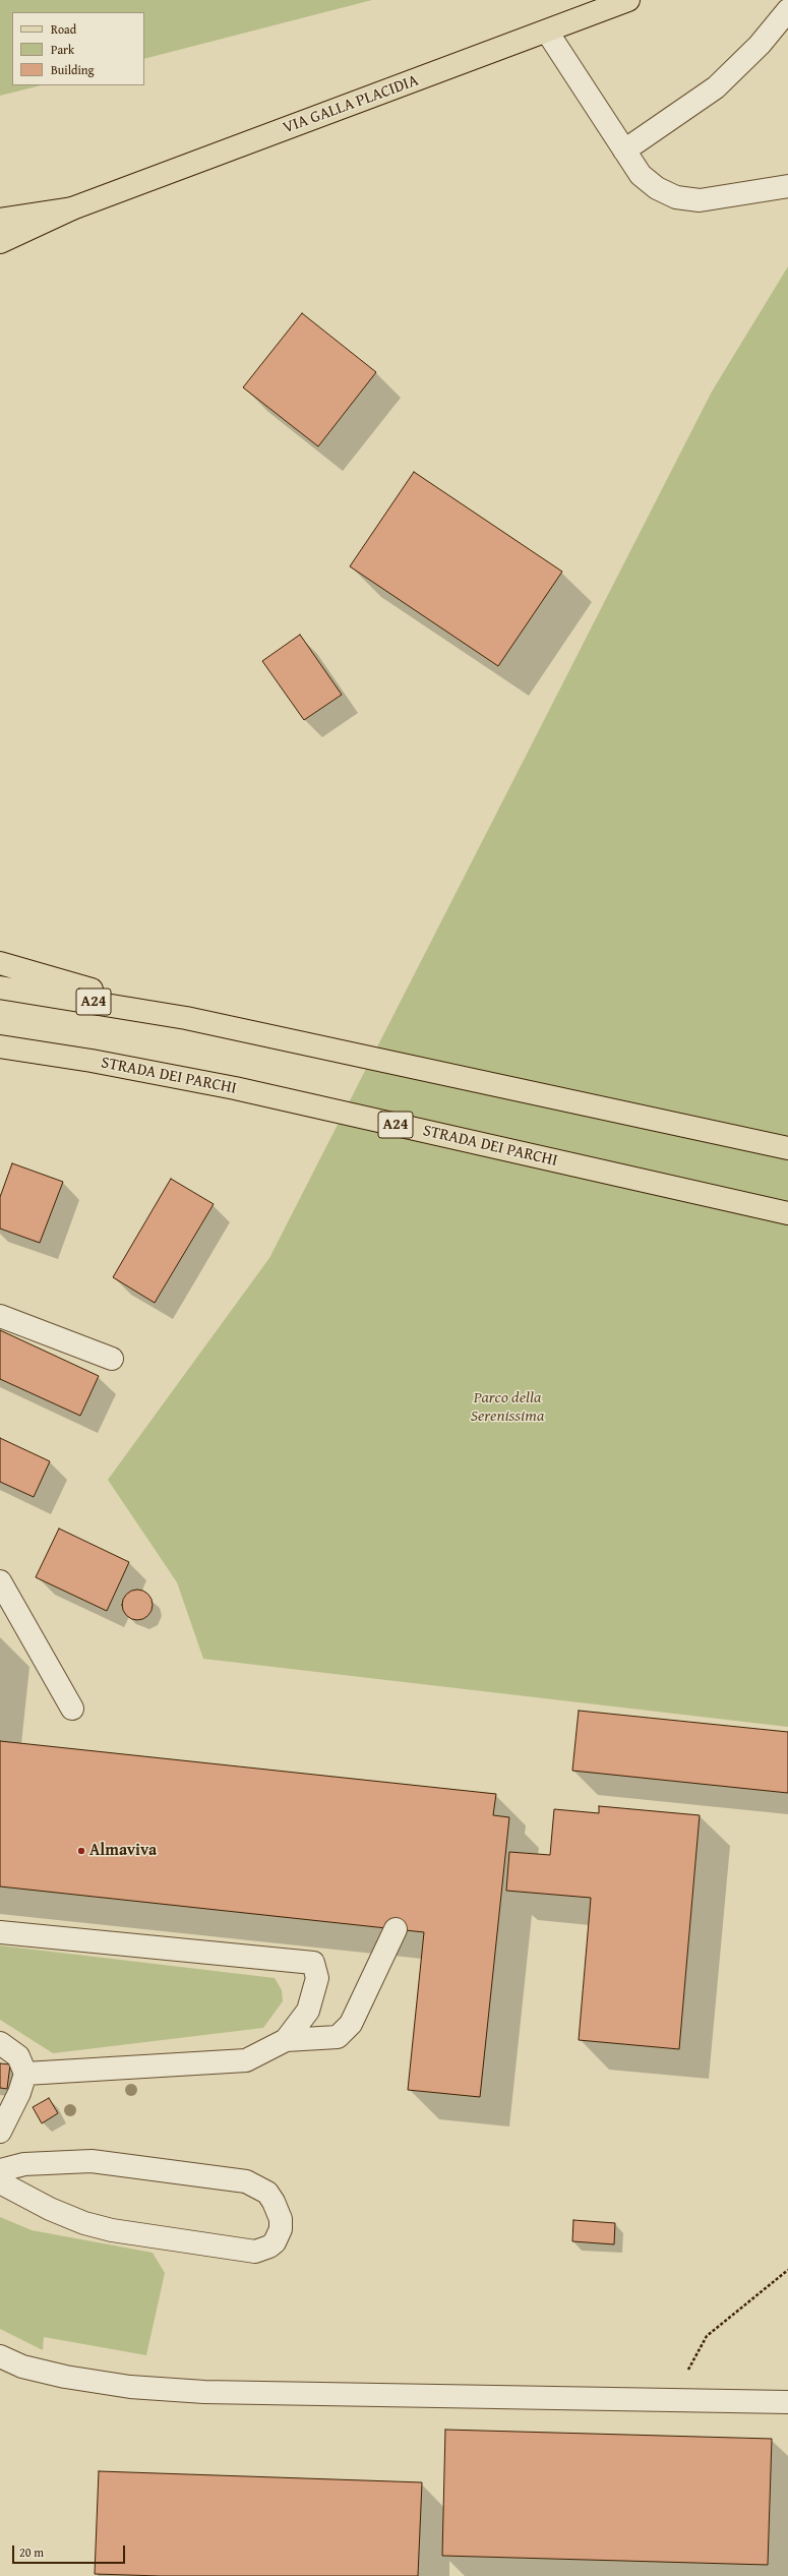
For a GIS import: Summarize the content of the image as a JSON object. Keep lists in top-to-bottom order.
{
  "streets": {
    "main road": ["VIA GALLA PLACIDIA", "A24", "STRADA DEI PARCHI"]
  },
  "parks": ["Parco della Serenissima"],
  "places": ["Almaviva"],
  "legend": ["Road", "Park", "Building"],
  "scale_bar": "20 m"
}
